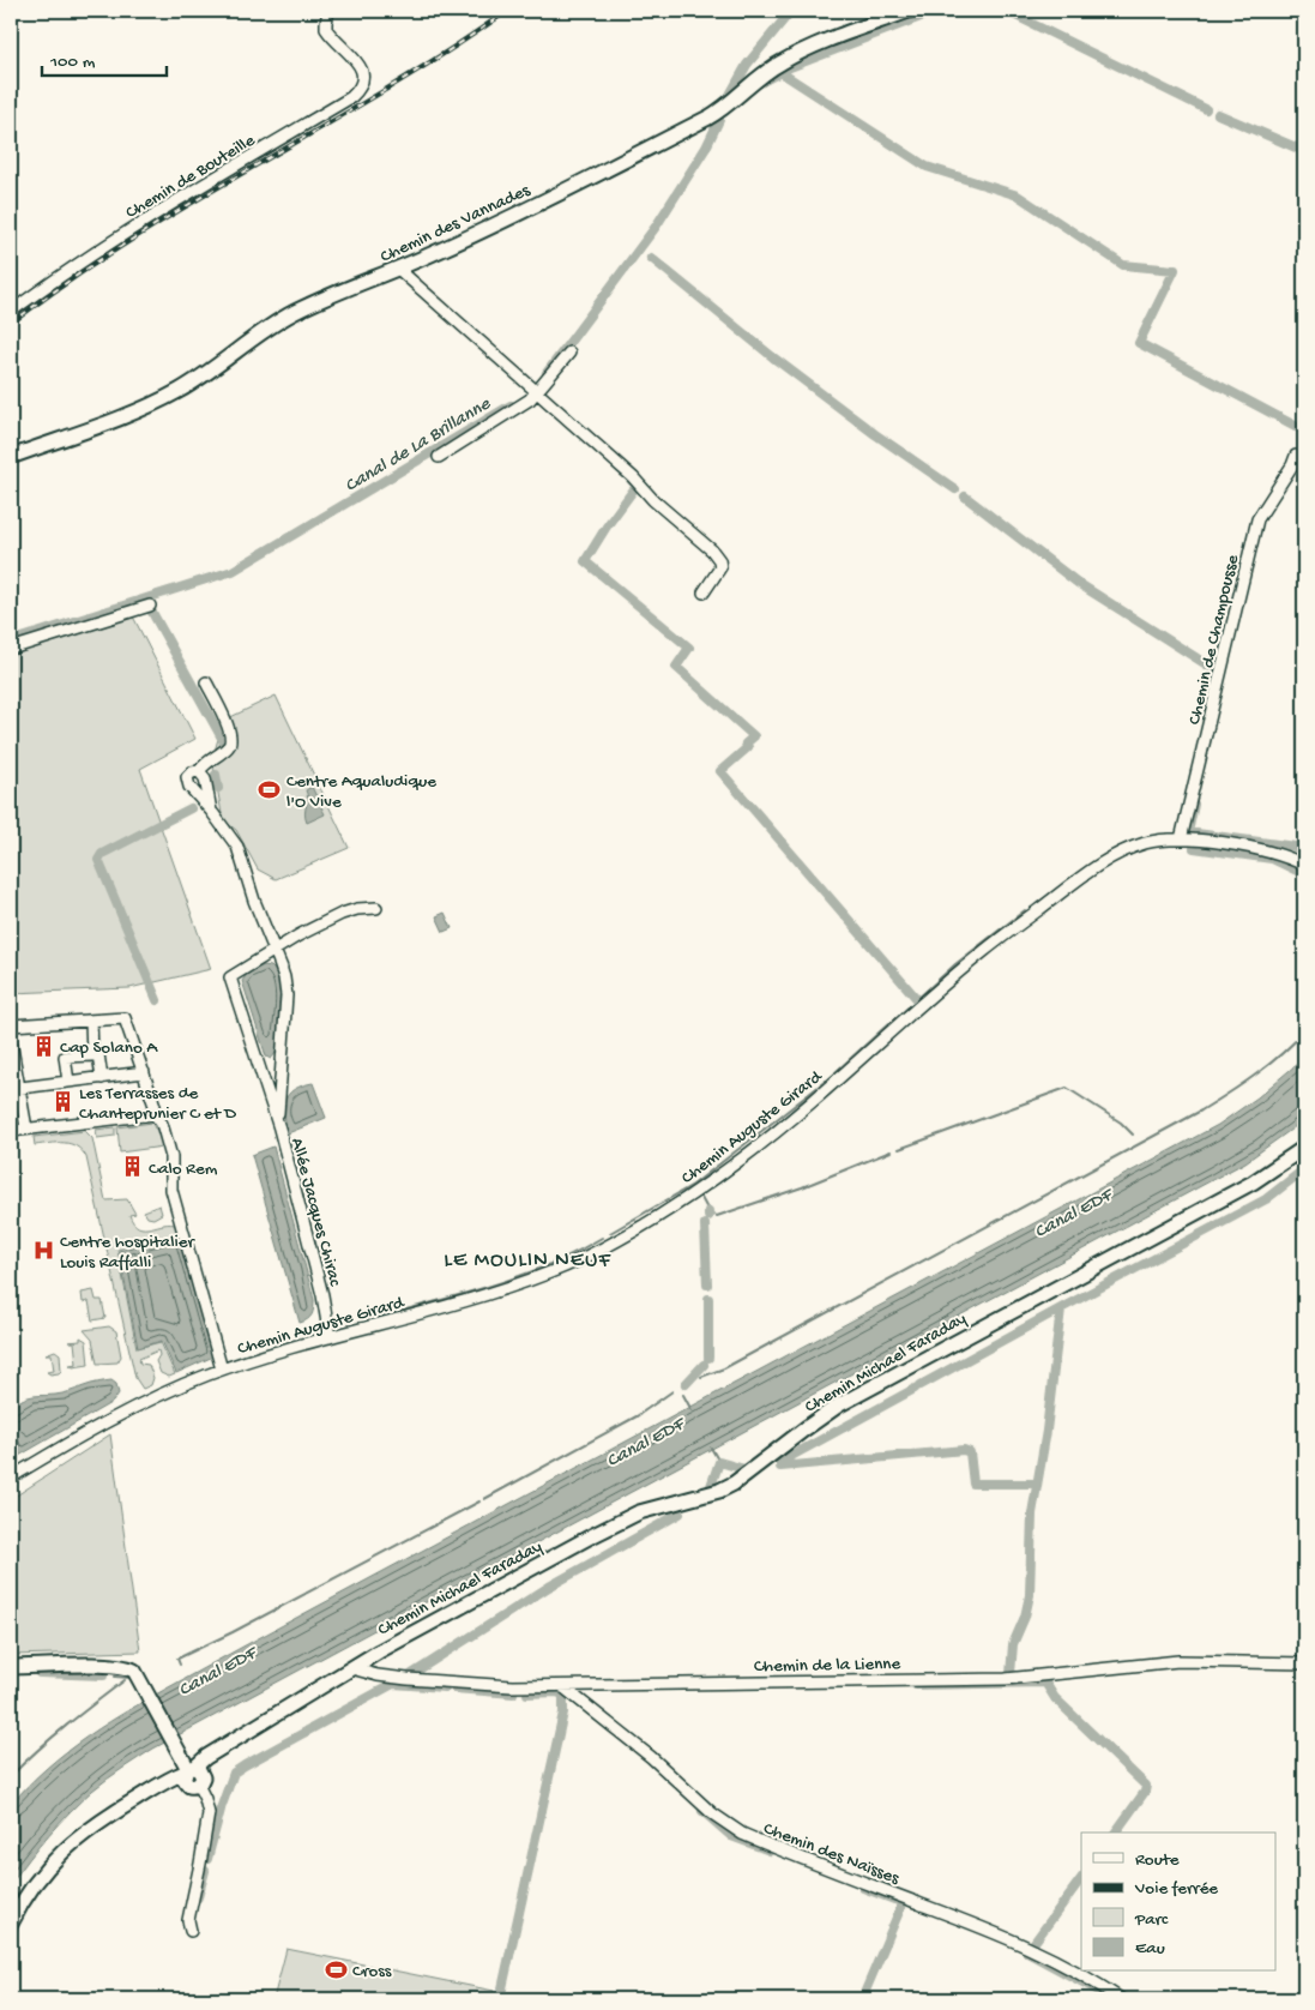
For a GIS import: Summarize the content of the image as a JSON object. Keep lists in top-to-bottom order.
{
  "streets": {
    "main road": ["Chemin des Vannades", "Chemin Michael Faraday"],
    "street": [
      "Chemin de Bouteille",
      "Chemin de Champousse",
      "Chemin Auguste Girard",
      "Allée Jacques Chirac",
      "Chemin de la Lienne",
      "Chemin des Naïsses"
    ]
  },
  "crossings": [
    ["Chemin de Champousse", "Chemin Auguste Girard"],
    ["Chemin Auguste Girard", "Allée Jacques Chirac"],
    ["Chemin Michael Faraday", "Chemin de la Lienne"],
    ["Chemin de la Lienne", "Chemin des Naïsses"]
  ],
  "districts": ["LE MOULIN NEUF"],
  "water": ["Canal de La Brillanne", "Canal EDF"],
  "places": {
    "sports": ["Centre Aqualudique l'O Vive", "Cross"],
    "building": ["Cap Solano A", "Les Terrasses de Chanteprunier C et D", "Calo Rem"],
    "hospital": ["Centre hospitalier Louis Raffalli"]
  },
  "legend": [
    "Route",
    "Voie ferrée",
    "Parc",
    "Eau"
  ],
  "scale_bar": "100 m"
}
